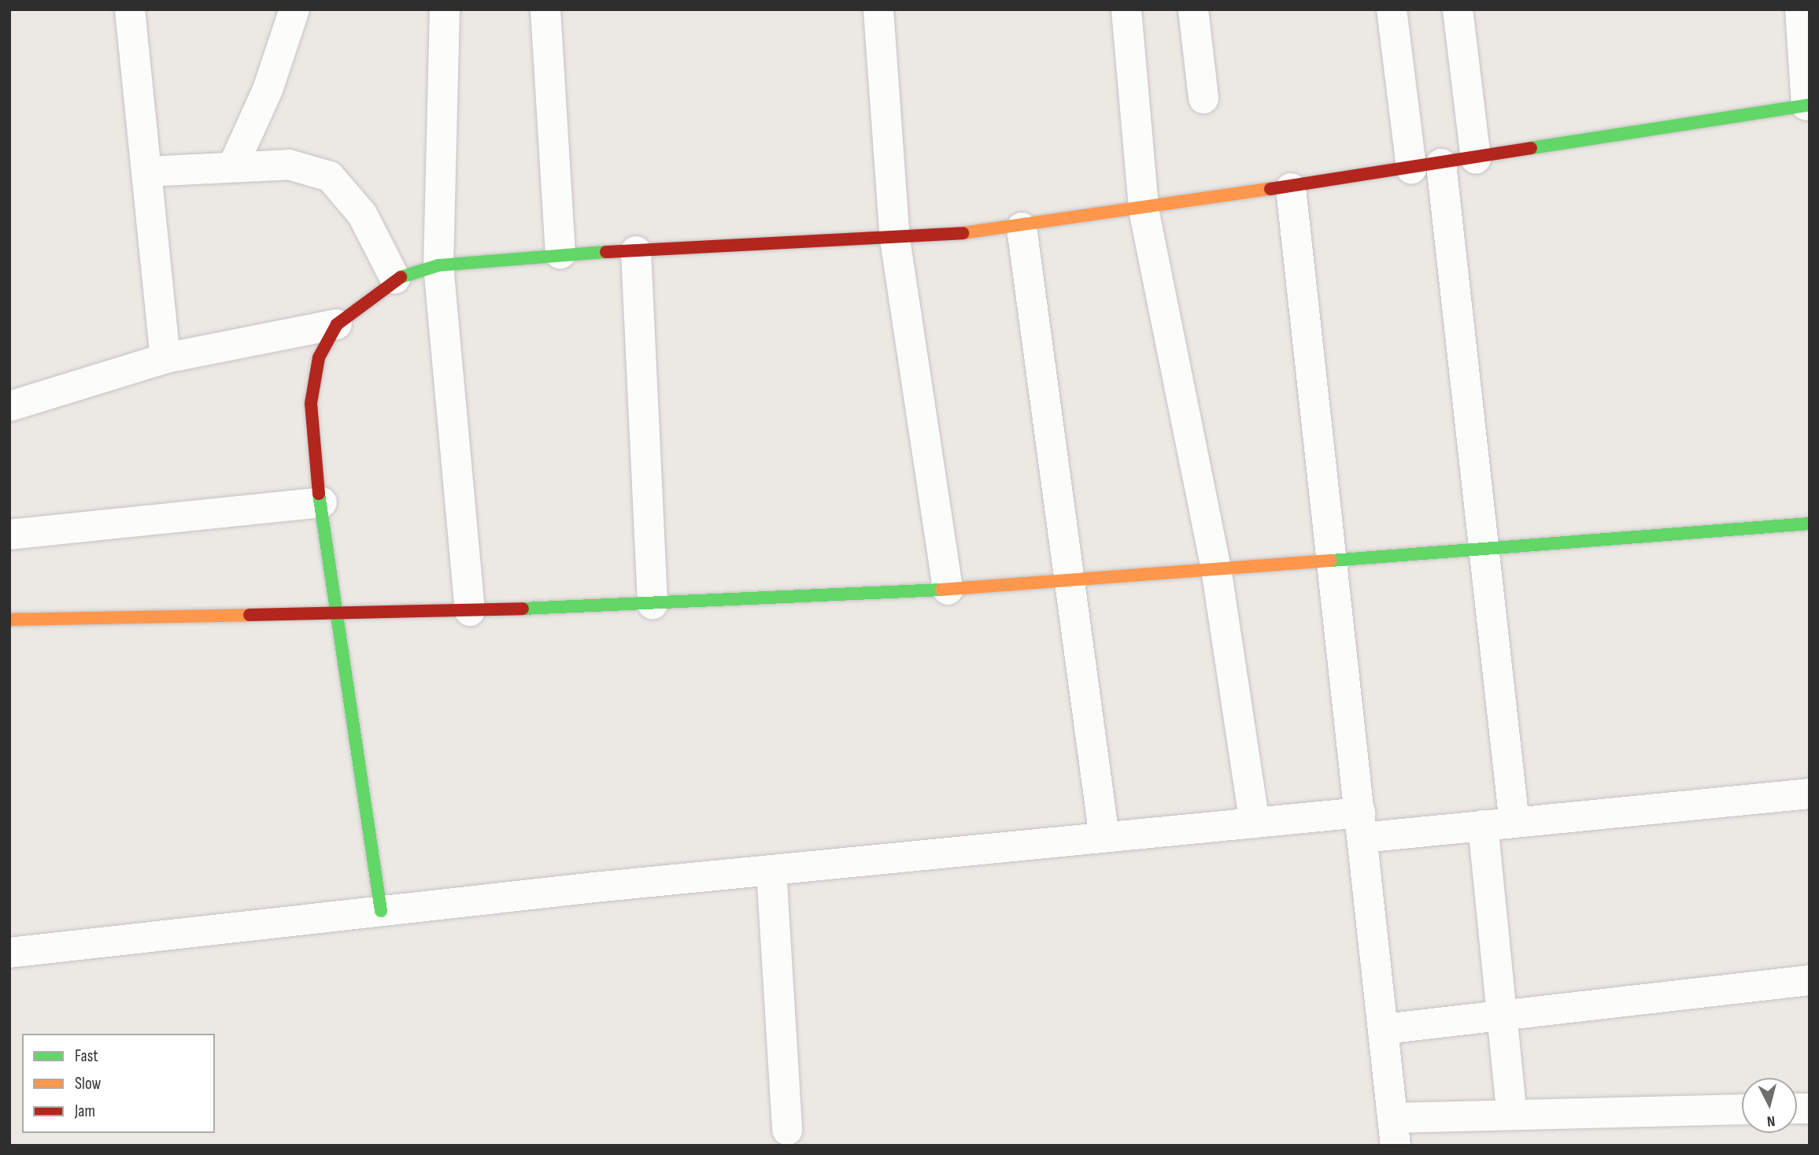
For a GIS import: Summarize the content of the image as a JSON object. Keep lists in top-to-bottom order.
{
  "legend": ["Fast", "Slow", "Jam"],
  "north": "bottom"
}
